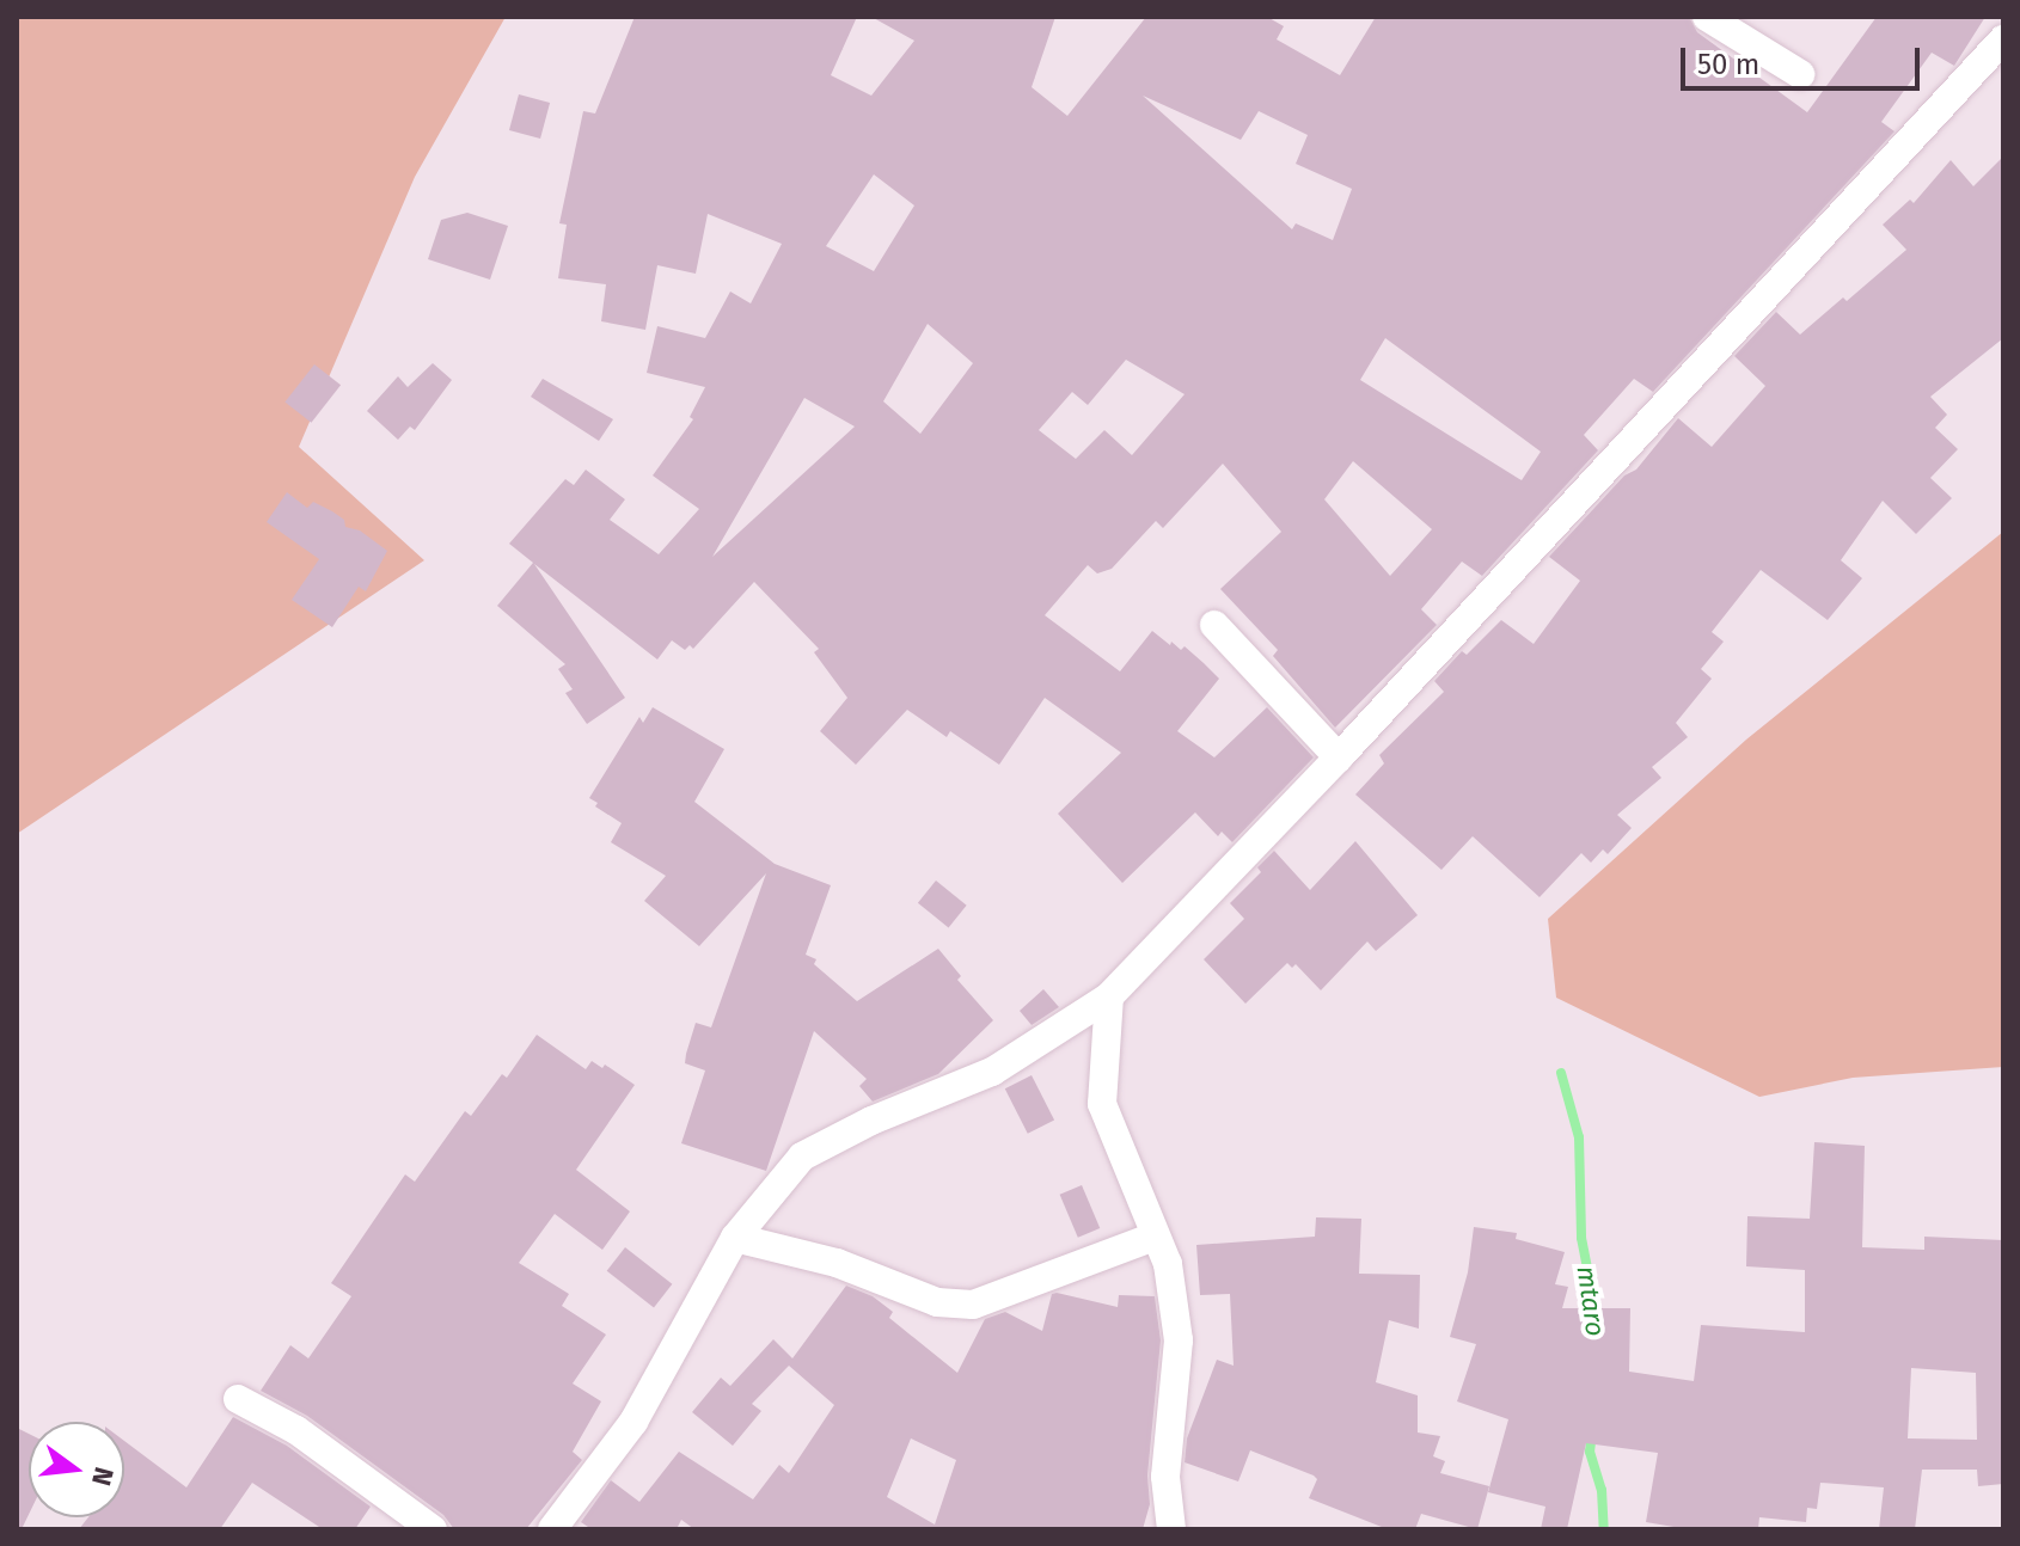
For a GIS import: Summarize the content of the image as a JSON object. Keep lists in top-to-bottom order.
{
  "water": ["mtaro"],
  "scale_bar": "50 m",
  "north": "right"
}
